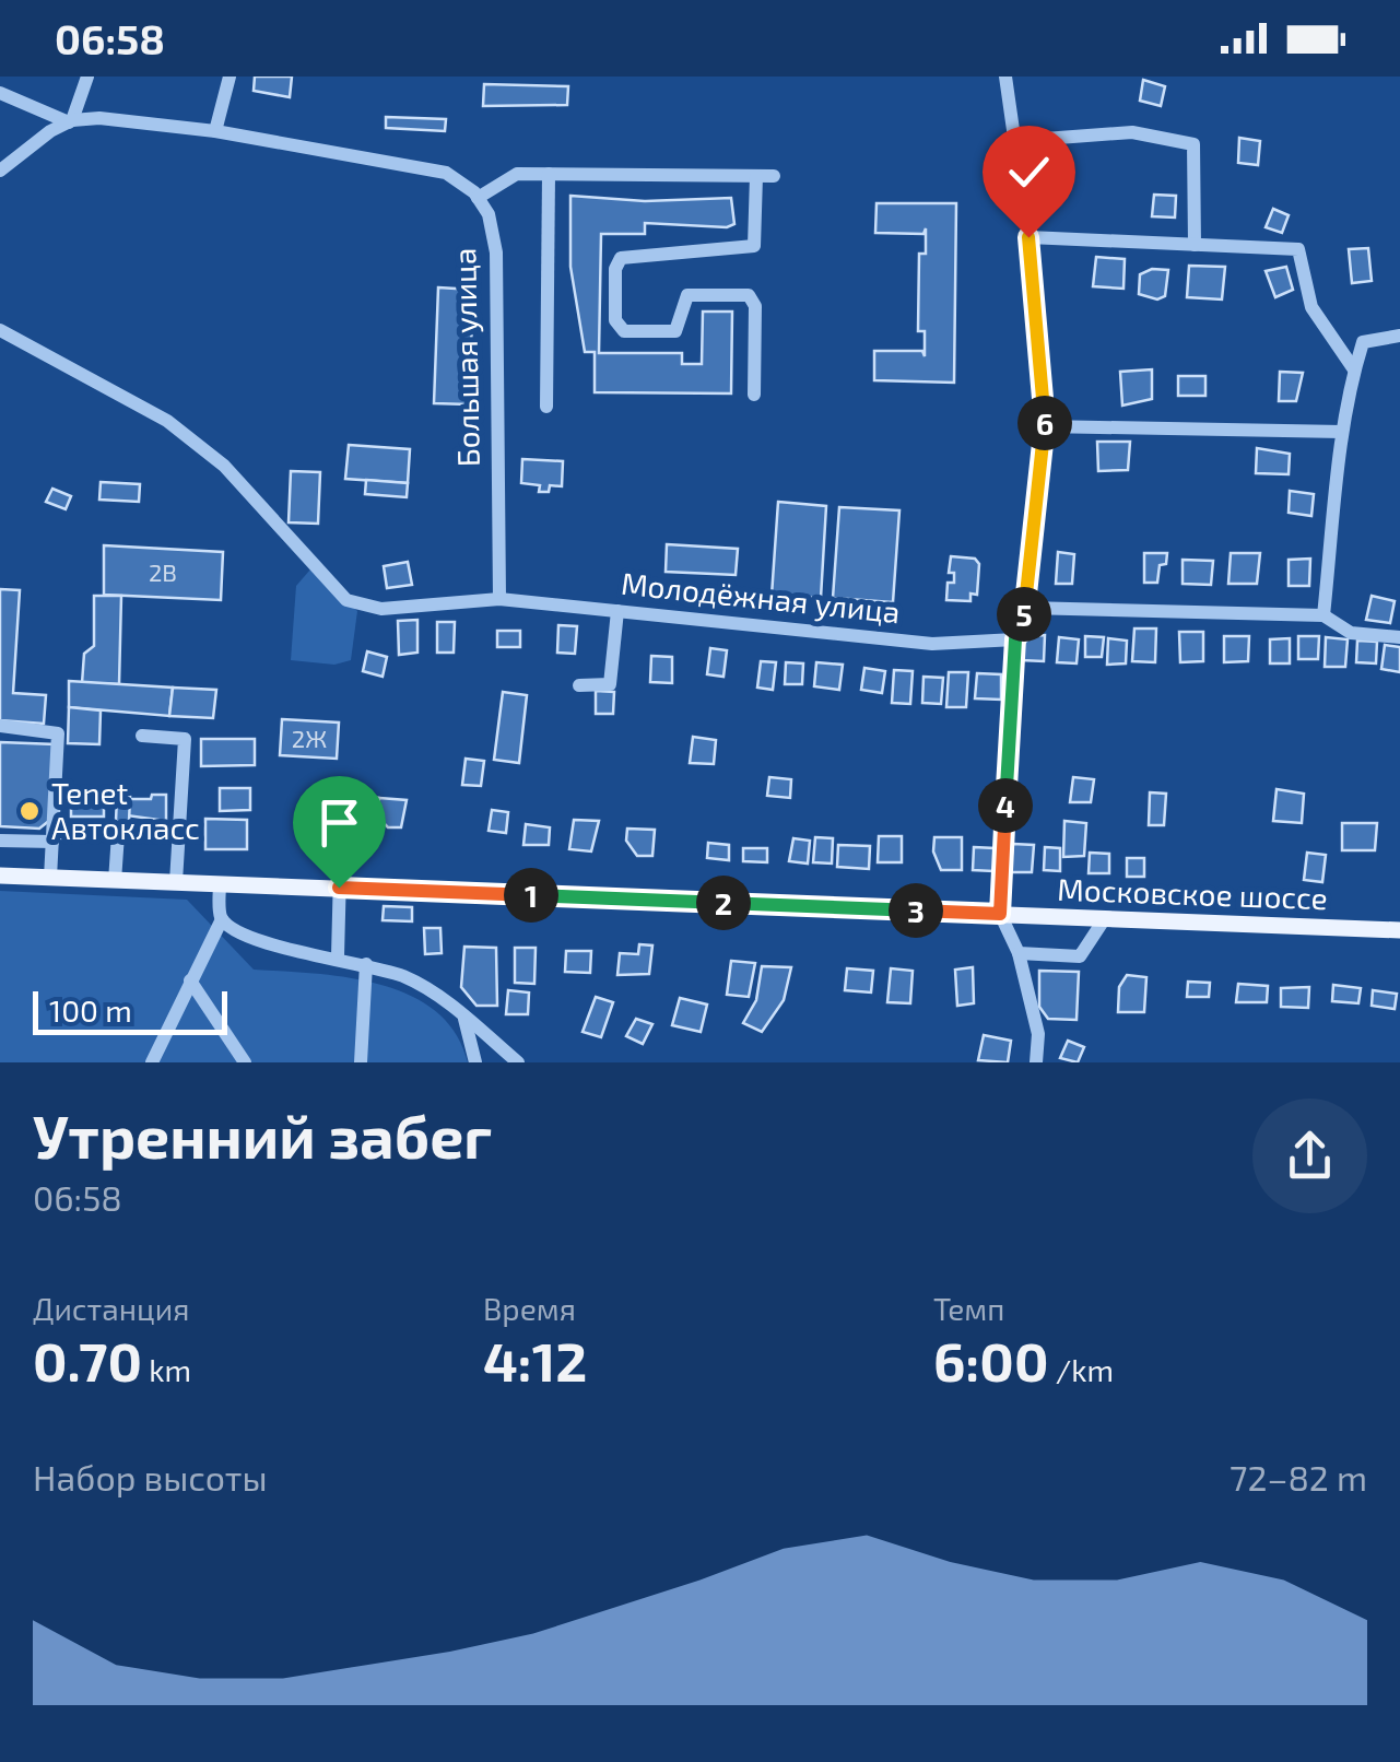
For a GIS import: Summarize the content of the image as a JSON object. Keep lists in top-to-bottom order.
{
  "streets": {
    "main road": ["Московское шоссе"],
    "street": ["Большая улица", "Молодёжная улица"]
  },
  "crossings": [
    ["Большая улица", "Молодёжная улица"]
  ],
  "places": ["Tenet Автокласс"],
  "house_numbers": ["2В", "2Ж"],
  "scale_bar": "100 m",
  "page": {
    "status": "06:58",
    "pins": [
      "6",
      "5",
      "4",
      "1",
      "2",
      "3"
    ],
    "scale": "100 m",
    "heading": ["Утренний забег", "06:58"],
    "stats": [
      ["Дистанция", "0.70 km"],
      ["Время", "4:12"],
      ["Темп", "6:00 /km"]
    ],
    "chart": ["Набор высоты", "72–82 m"]
  }
}
